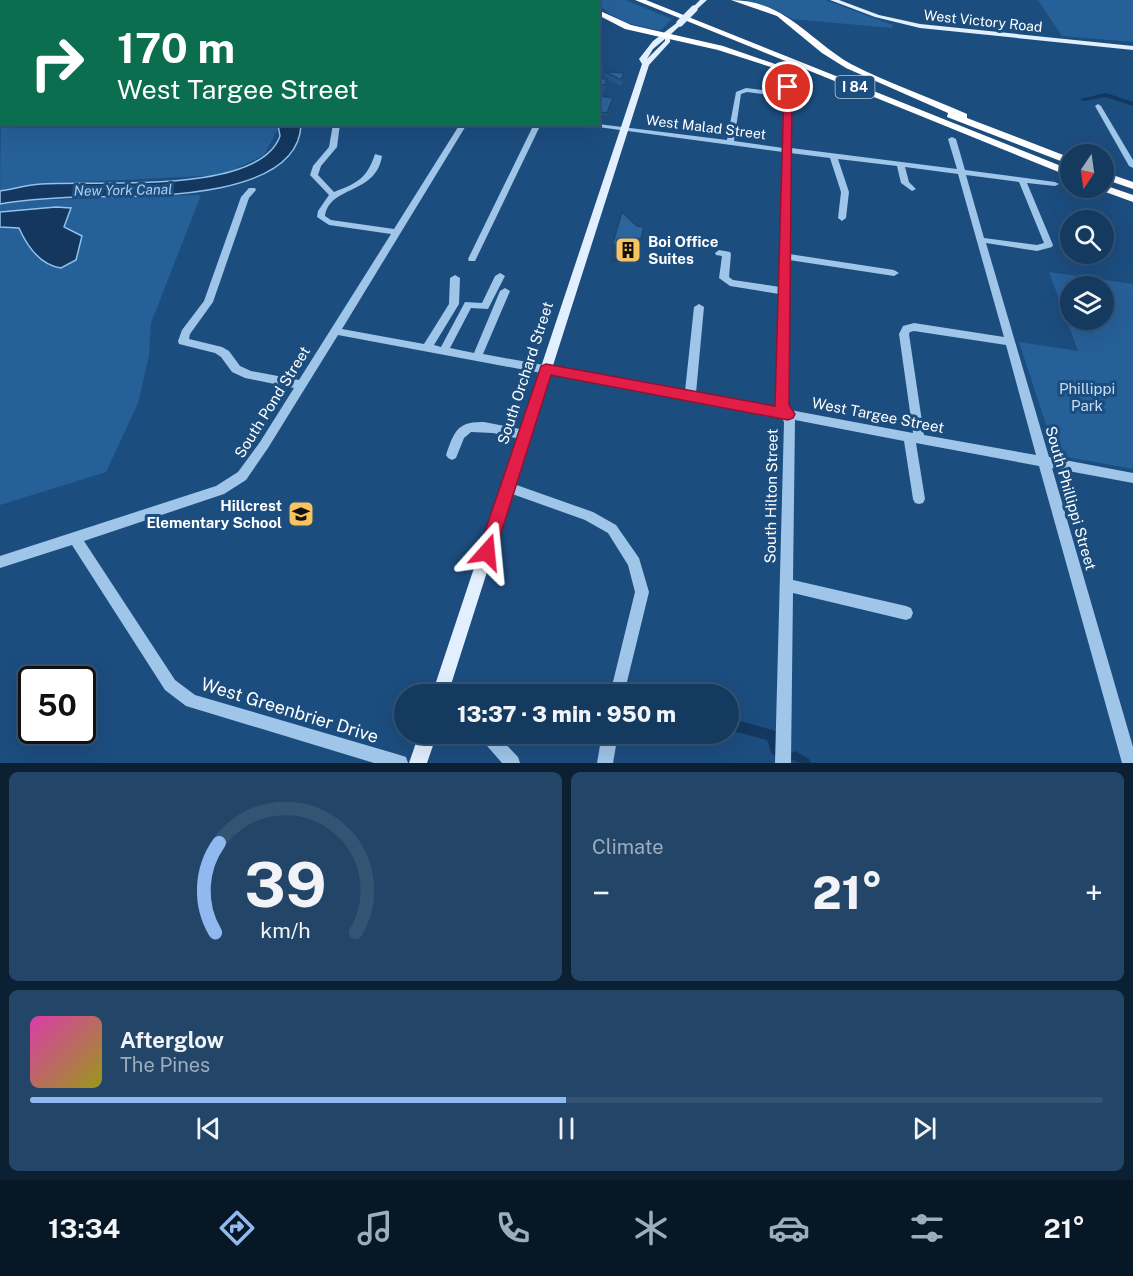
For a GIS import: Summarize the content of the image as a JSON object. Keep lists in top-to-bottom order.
{
  "streets": {
    "highway": ["I 84"],
    "main road": ["West Victory Road", "South Orchard Street"],
    "street": [
      "West Malad Street",
      "South Pond Street",
      "West Targee Street",
      "South Hilton Street",
      "South Phillippi Street",
      "West Greenbrier Drive"
    ]
  },
  "crossings": [
    ["West Malad Street", "South Orchard Street"],
    ["West Malad Street", "South Hilton Street"],
    ["West Malad Street", "South Phillippi Street"],
    ["South Orchard Street", "West Targee Street"],
    ["South Pond Street", "West Targee Street"],
    ["South Pond Street", "West Greenbrier Drive"],
    ["West Targee Street", "South Hilton Street"],
    ["West Targee Street", "South Phillippi Street"]
  ],
  "water": ["New York Canal"],
  "parks": ["Phillippi Park"],
  "places": {
    "building": ["Boi Office Suites"],
    "school or university": ["Hillcrest Elementary School"]
  },
  "north": "bottom",
  "page": {
    "turn": ["170 m", "West Targee Street"],
    "limit": "50",
    "trip": "13:37 · 3 min · 950 m",
    "tile": "Climate",
    "heat": ["−", "21°", "+"],
    "song": ["Afterglow", "The Pines"],
    "tabs": ["13:34", "21°"],
    "gauge": ["39", "km/h"]
  }
}
